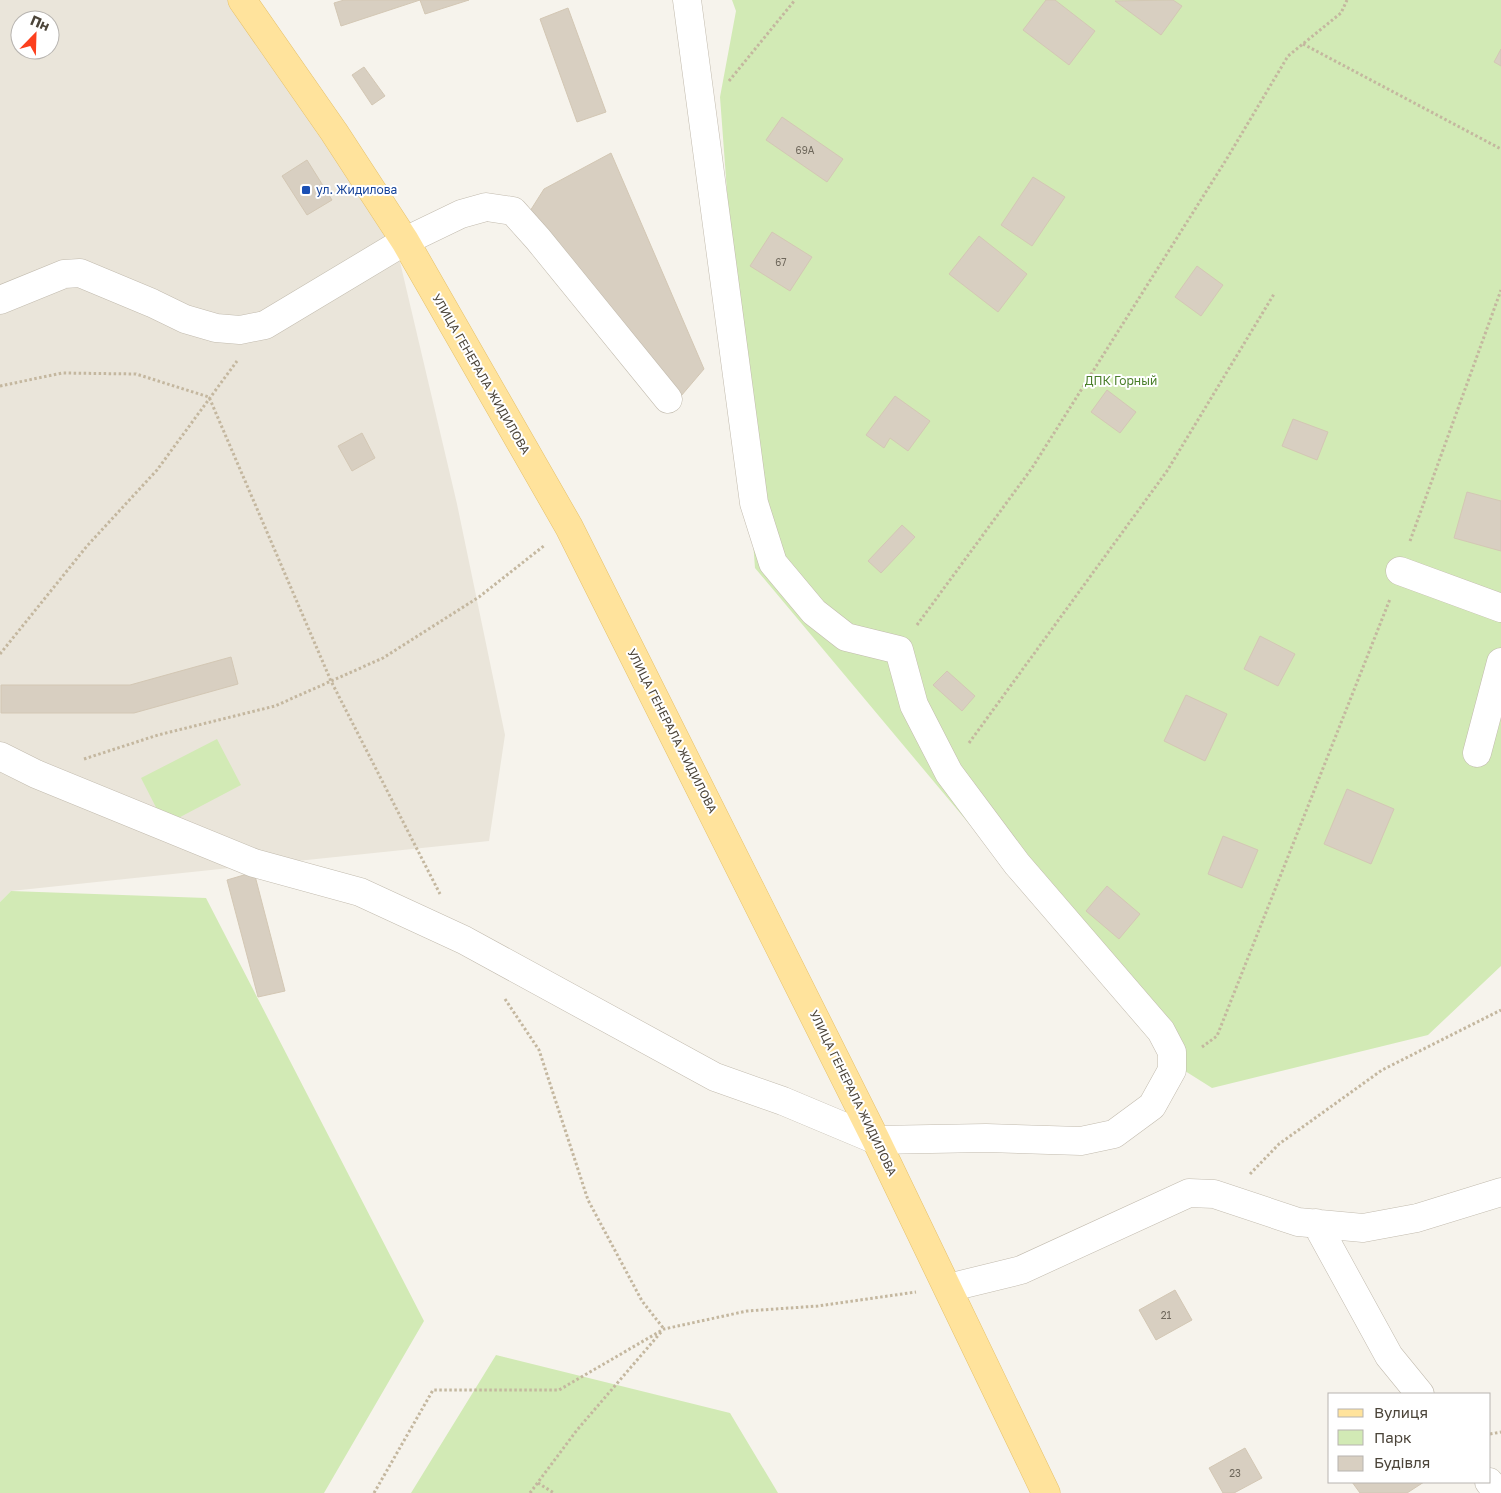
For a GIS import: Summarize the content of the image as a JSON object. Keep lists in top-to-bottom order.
{
  "streets": {
    "main road": ["УЛИЦА ГЕНЕРАЛА ЖИДИЛОВА"]
  },
  "parks": ["ДПК Горный"],
  "places": {
    "transit": ["ул. Жидилова"]
  },
  "house_numbers": [
    "69А",
    "67",
    "21",
    "23"
  ],
  "legend": ["Вулиця", "Парк", "Будівля"],
  "north": "top right"
}
